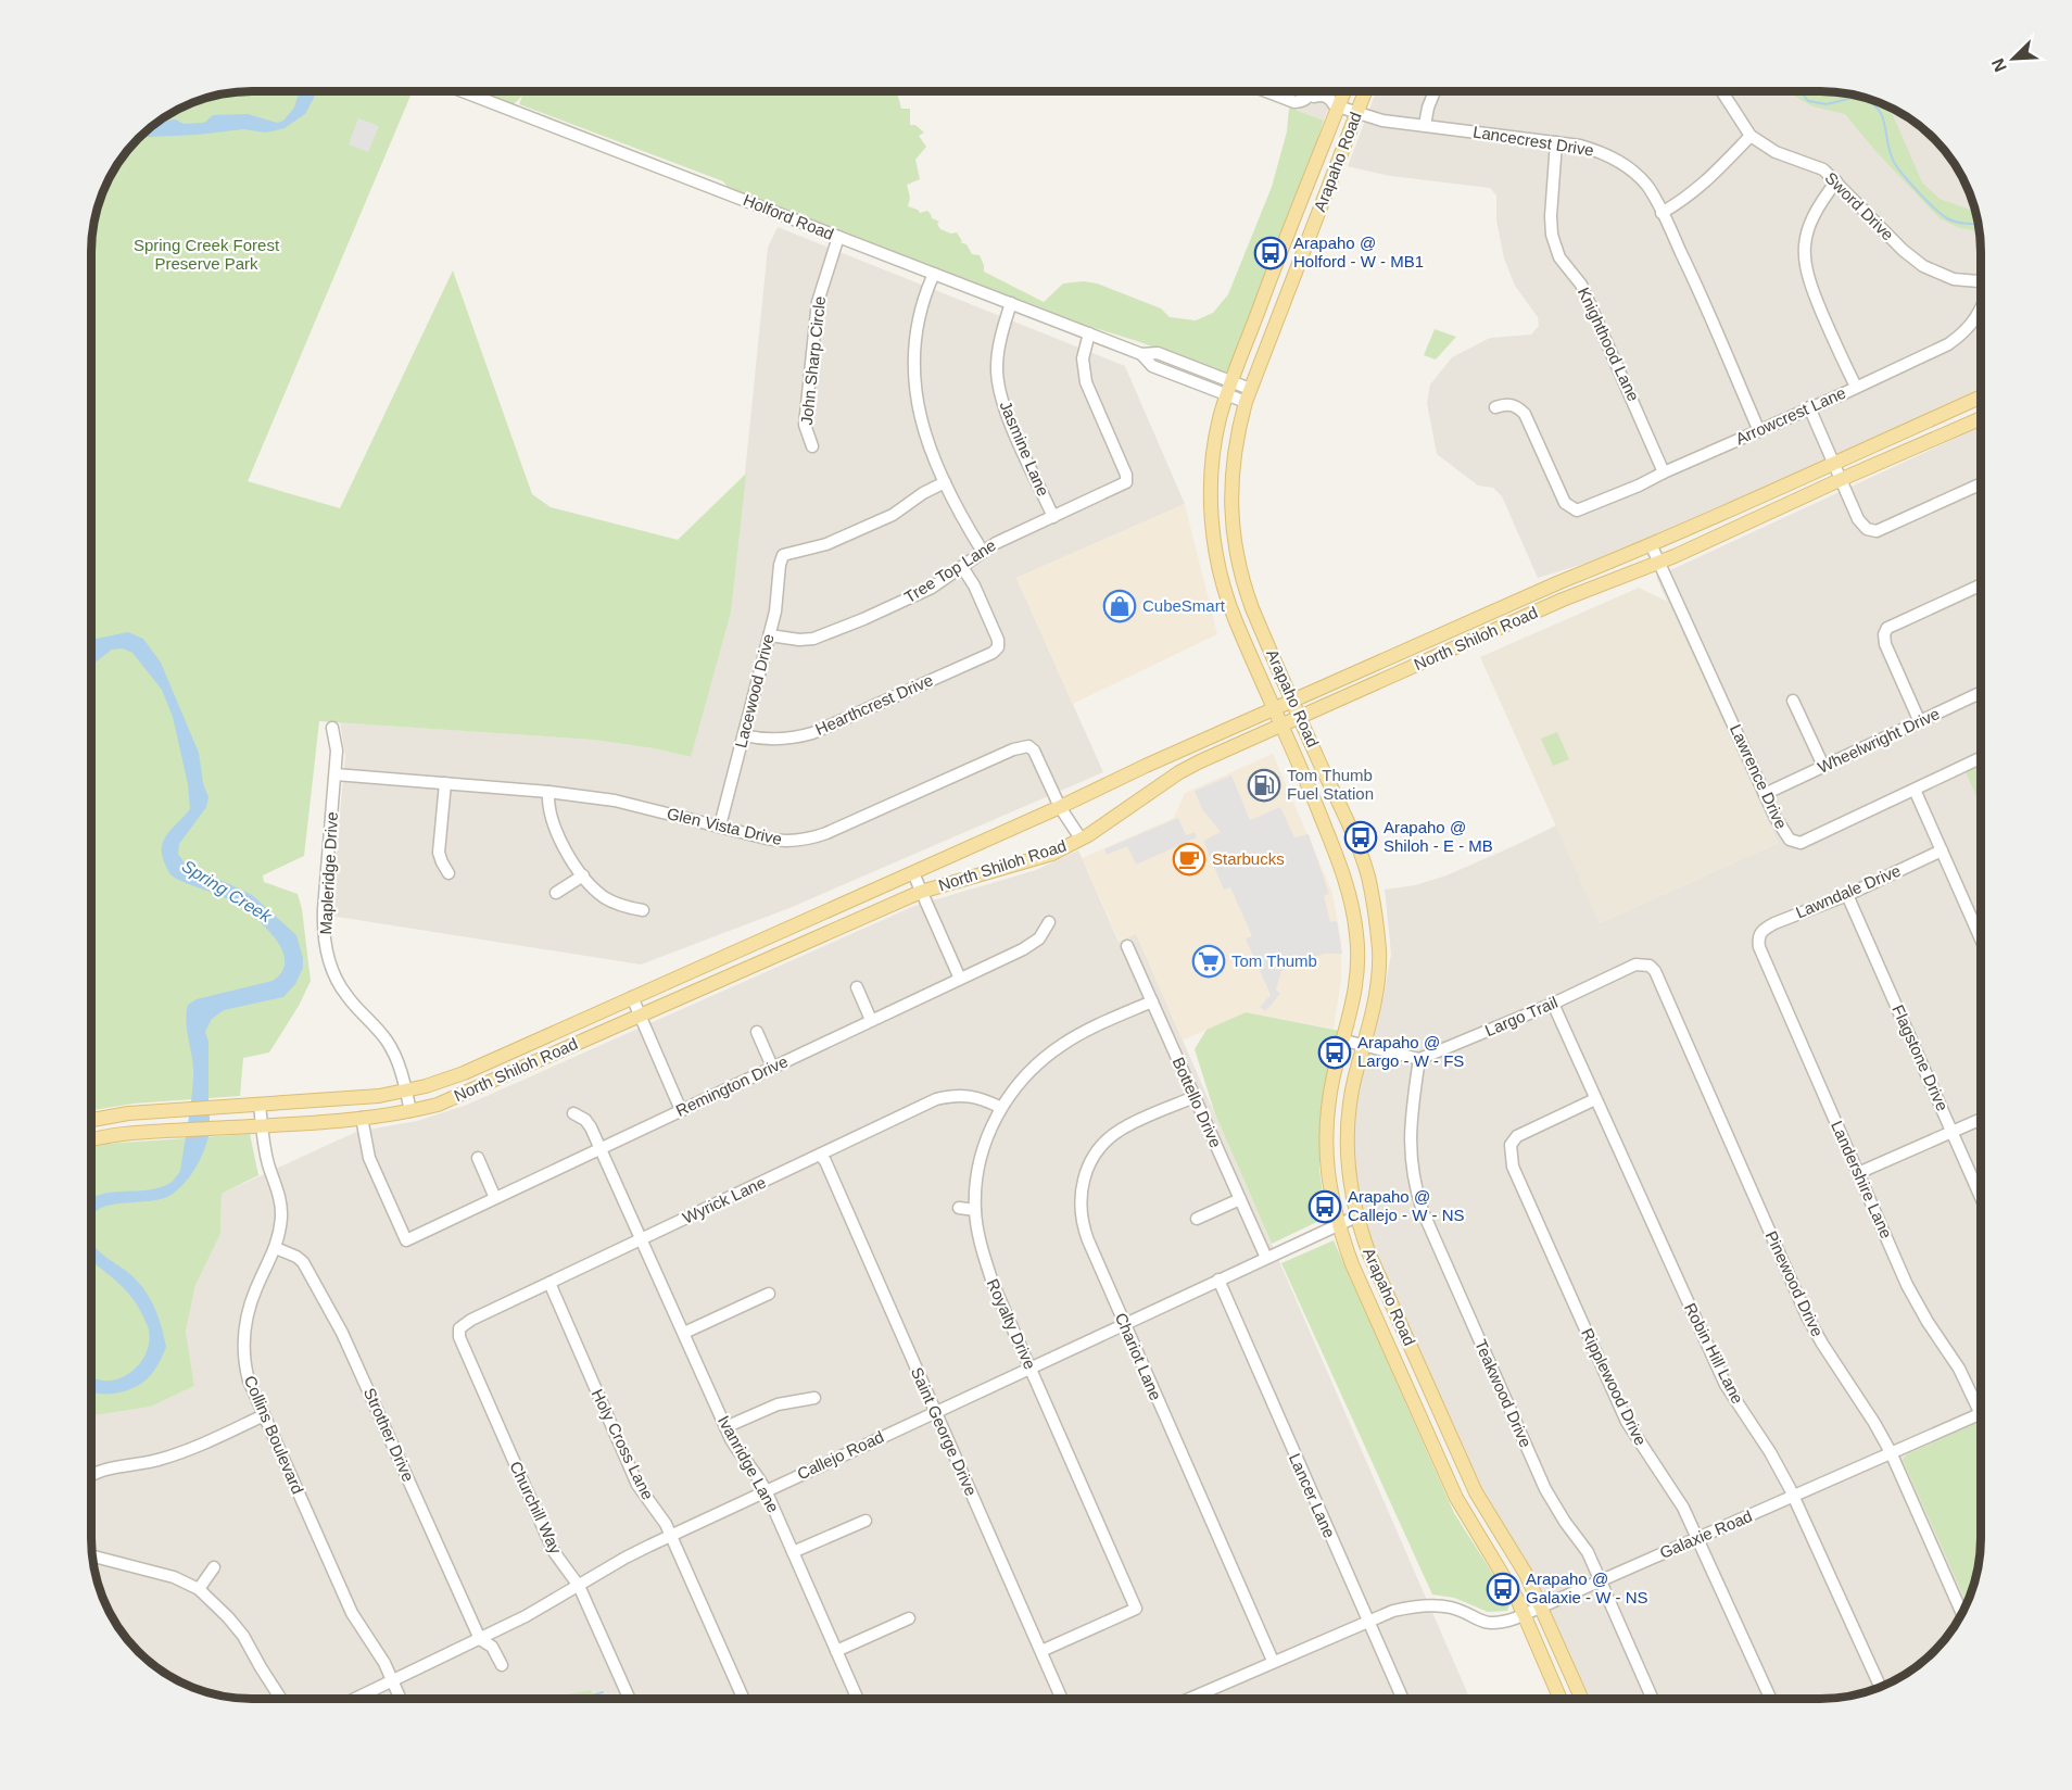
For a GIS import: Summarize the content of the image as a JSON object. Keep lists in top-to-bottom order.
{
  "streets": {
    "main road": ["Arapaho Road", "North Shiloh Road"],
    "street": [
      "Lancecrest Drive",
      "Sword Drive",
      "Holford Road",
      "Knighthood Lane",
      "John Sharp Circle",
      "Arrowcrest Lane",
      "Jasmine Lane",
      "Tree Top Lane",
      "Lacewood Drive",
      "Hearthcrest Drive",
      "Wheelwright Drive",
      "Lawrence Drive",
      "Glen Vista Drive",
      "Mapleridge Drive",
      "Lawndale Drive",
      "Largo Trail",
      "Flagstone Drive",
      "Remington Drive",
      "Bottello Drive",
      "Landershire Lane",
      "Wyrick Lane",
      "Pinewood Drive",
      "Royalty Drive",
      "Robin Hill Lane",
      "Chariot Lane",
      "Ripplewood Drive",
      "Teakwood Drive",
      "Saint George Drive",
      "Collins Boulevard",
      "Strother Drive",
      "Holy Cross Lane",
      "Callejo Road",
      "Ivanridge Lane",
      "Lancer Lane",
      "Churchill Way",
      "Galaxie Road"
    ]
  },
  "crossings": [
    ["Lancecrest Drive", "Arapaho Road"],
    ["Lancecrest Drive", "Knighthood Lane"],
    ["Lancecrest Drive", "Arrowcrest Lane"],
    ["Arapaho Road", "Holford Road"],
    ["Arapaho Road", "North Shiloh Road"],
    ["Arapaho Road", "Callejo Road"],
    ["Arapaho Road", "Galaxie Road"],
    ["Holford Road", "John Sharp Circle"],
    ["Holford Road", "Jasmine Lane"],
    ["Holford Road", "Tree Top Lane"],
    ["Knighthood Lane", "Arrowcrest Lane"],
    ["Jasmine Lane", "Tree Top Lane"],
    ["Tree Top Lane", "Lacewood Drive"],
    ["Tree Top Lane", "Hearthcrest Drive"],
    ["North Shiloh Road", "Lawrence Drive"],
    ["North Shiloh Road", "Glen Vista Drive"],
    ["North Shiloh Road", "Mapleridge Drive"],
    ["North Shiloh Road", "Remington Drive"],
    ["North Shiloh Road", "Collins Boulevard"],
    ["Lacewood Drive", "Hearthcrest Drive"],
    ["Lacewood Drive", "Glen Vista Drive"],
    ["Wheelwright Drive", "Lawrence Drive"],
    ["Glen Vista Drive", "Mapleridge Drive"],
    ["Lawndale Drive", "Flagstone Drive"],
    ["Lawndale Drive", "Landershire Lane"],
    ["Largo Trail", "Pinewood Drive"],
    ["Largo Trail", "Robin Hill Lane"],
    ["Largo Trail", "Teakwood Drive"],
    ["Remington Drive", "Ivanridge Lane"],
    ["Bottello Drive", "Royalty Drive"],
    ["Bottello Drive", "Chariot Lane"],
    ["Bottello Drive", "Callejo Road"],
    ["Wyrick Lane", "Royalty Drive"],
    ["Wyrick Lane", "Saint George Drive"],
    ["Wyrick Lane", "Holy Cross Lane"],
    ["Wyrick Lane", "Ivanridge Lane"],
    ["Wyrick Lane", "Churchill Way"],
    ["Pinewood Drive", "Galaxie Road"],
    ["Royalty Drive", "Saint George Drive"],
    ["Royalty Drive", "Callejo Road"],
    ["Robin Hill Lane", "Ripplewood Drive"],
    ["Robin Hill Lane", "Galaxie Road"],
    ["Chariot Lane", "Callejo Road"],
    ["Chariot Lane", "Galaxie Road"],
    ["Ripplewood Drive", "Galaxie Road"],
    ["Teakwood Drive", "Galaxie Road"],
    ["Saint George Drive", "Callejo Road"],
    ["Collins Boulevard", "Strother Drive"],
    ["Collins Boulevard", "Callejo Road"],
    ["Strother Drive", "Callejo Road"],
    ["Holy Cross Lane", "Callejo Road"],
    ["Callejo Road", "Ivanridge Lane"],
    ["Callejo Road", "Lancer Lane"],
    ["Callejo Road", "Churchill Way"],
    ["Lancer Lane", "Galaxie Road"]
  ],
  "water": ["Spring Creek"],
  "parks": ["Spring Creek Forest Preserve Park"],
  "places": {
    "bus stop": [
      "Arapaho @ Holford - W - MB1",
      "Arapaho @ Shiloh - E - MB",
      "Arapaho @ Largo - W - FS",
      "Arapaho @ Callejo - W - NS",
      "Arapaho @ Galaxie - W - NS"
    ],
    "shop": ["CubeSmart"],
    "fuel station": ["Tom Thumb Fuel Station"],
    "cafe": ["Starbucks"],
    "supermarket": ["Tom Thumb"]
  },
  "north": "bottom left"
}
